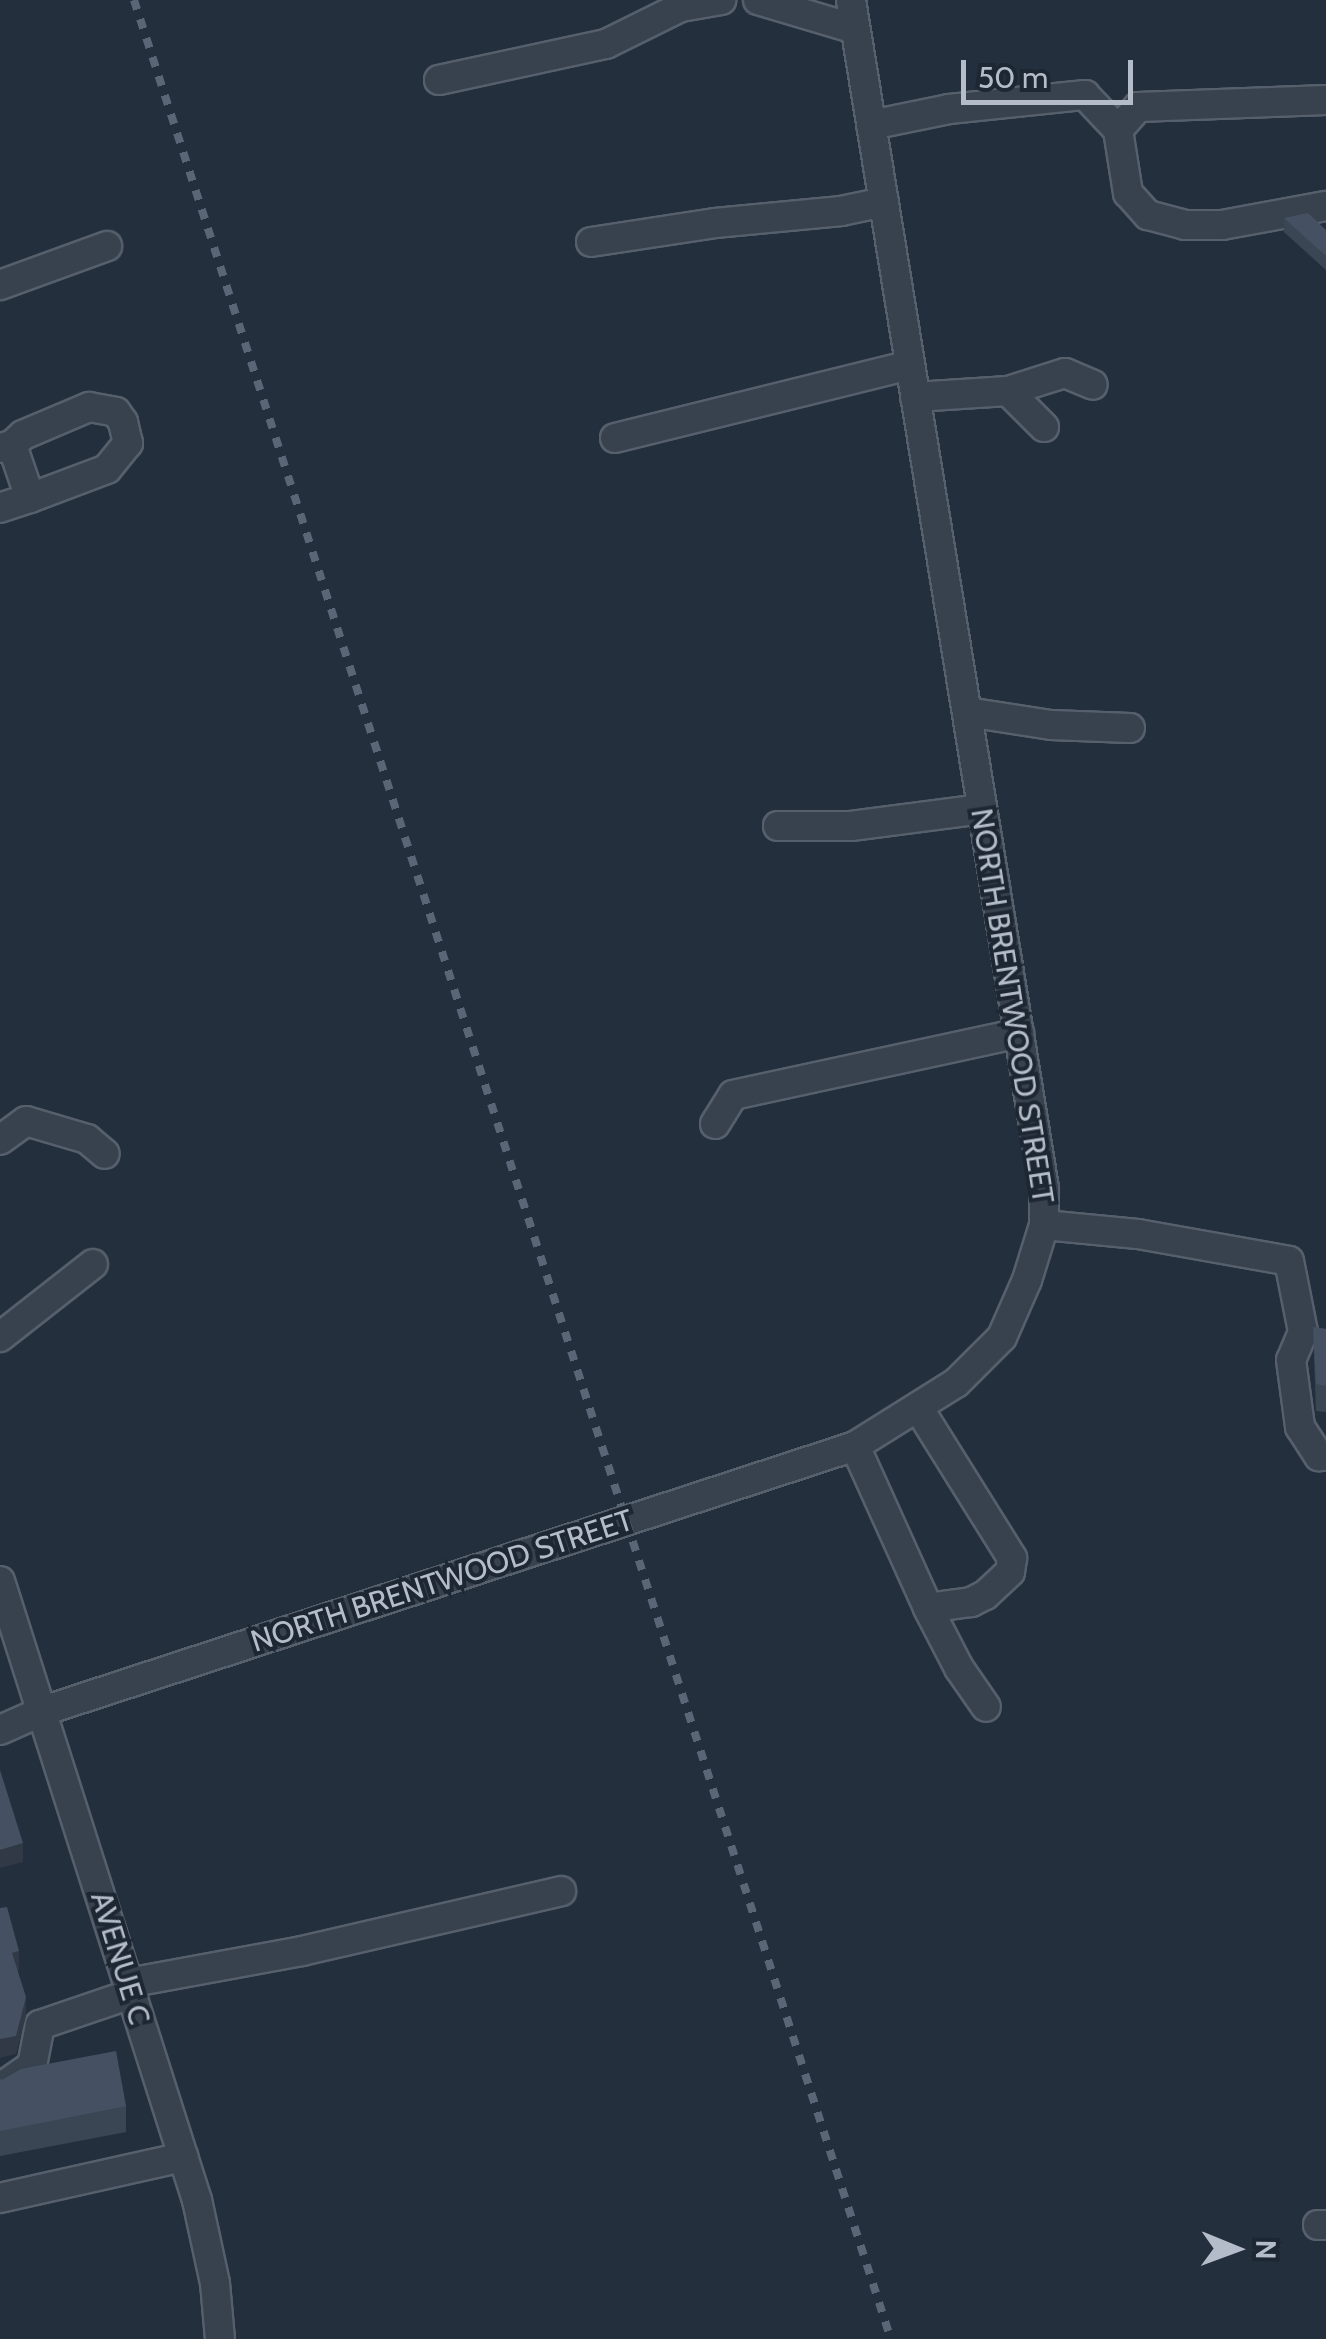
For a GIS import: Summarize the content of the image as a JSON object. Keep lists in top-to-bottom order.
{
  "streets": {
    "street": ["NORTH BRENTWOOD STREET", "AVENUE C"]
  },
  "crossings": [
    ["NORTH BRENTWOOD STREET", "AVENUE C"]
  ],
  "scale_bar": "50 m",
  "north": "right"
}
